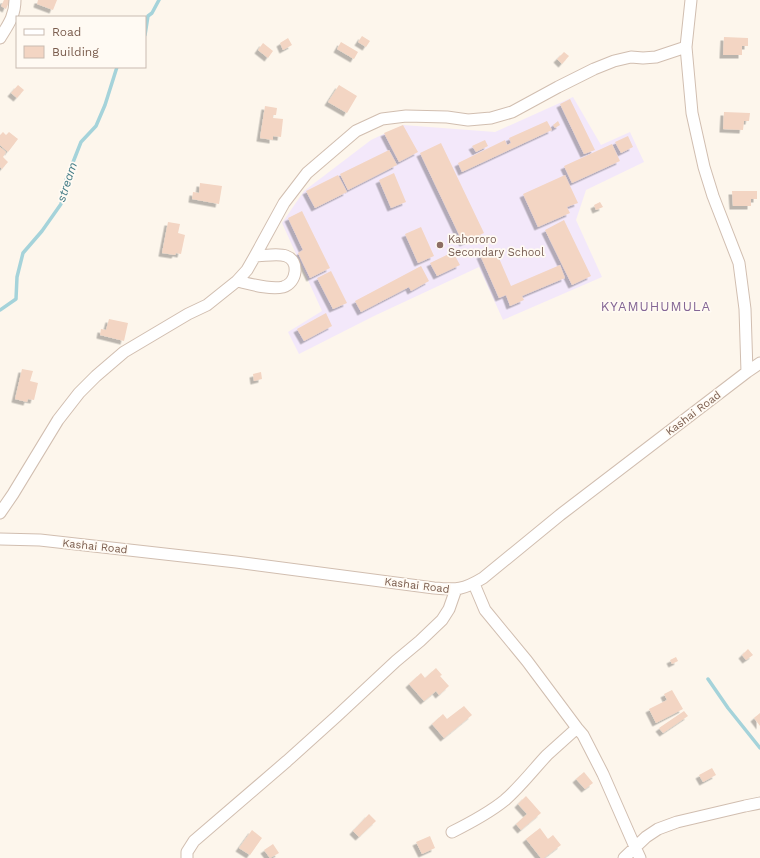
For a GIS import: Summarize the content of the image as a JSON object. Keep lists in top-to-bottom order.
{
  "streets": {
    "street": ["Kashai Road"]
  },
  "districts": ["KYAMUHUMULA"],
  "water": ["stream"],
  "places": ["Kahororo Secondary School"],
  "legend": ["Road", "Building"]
}
